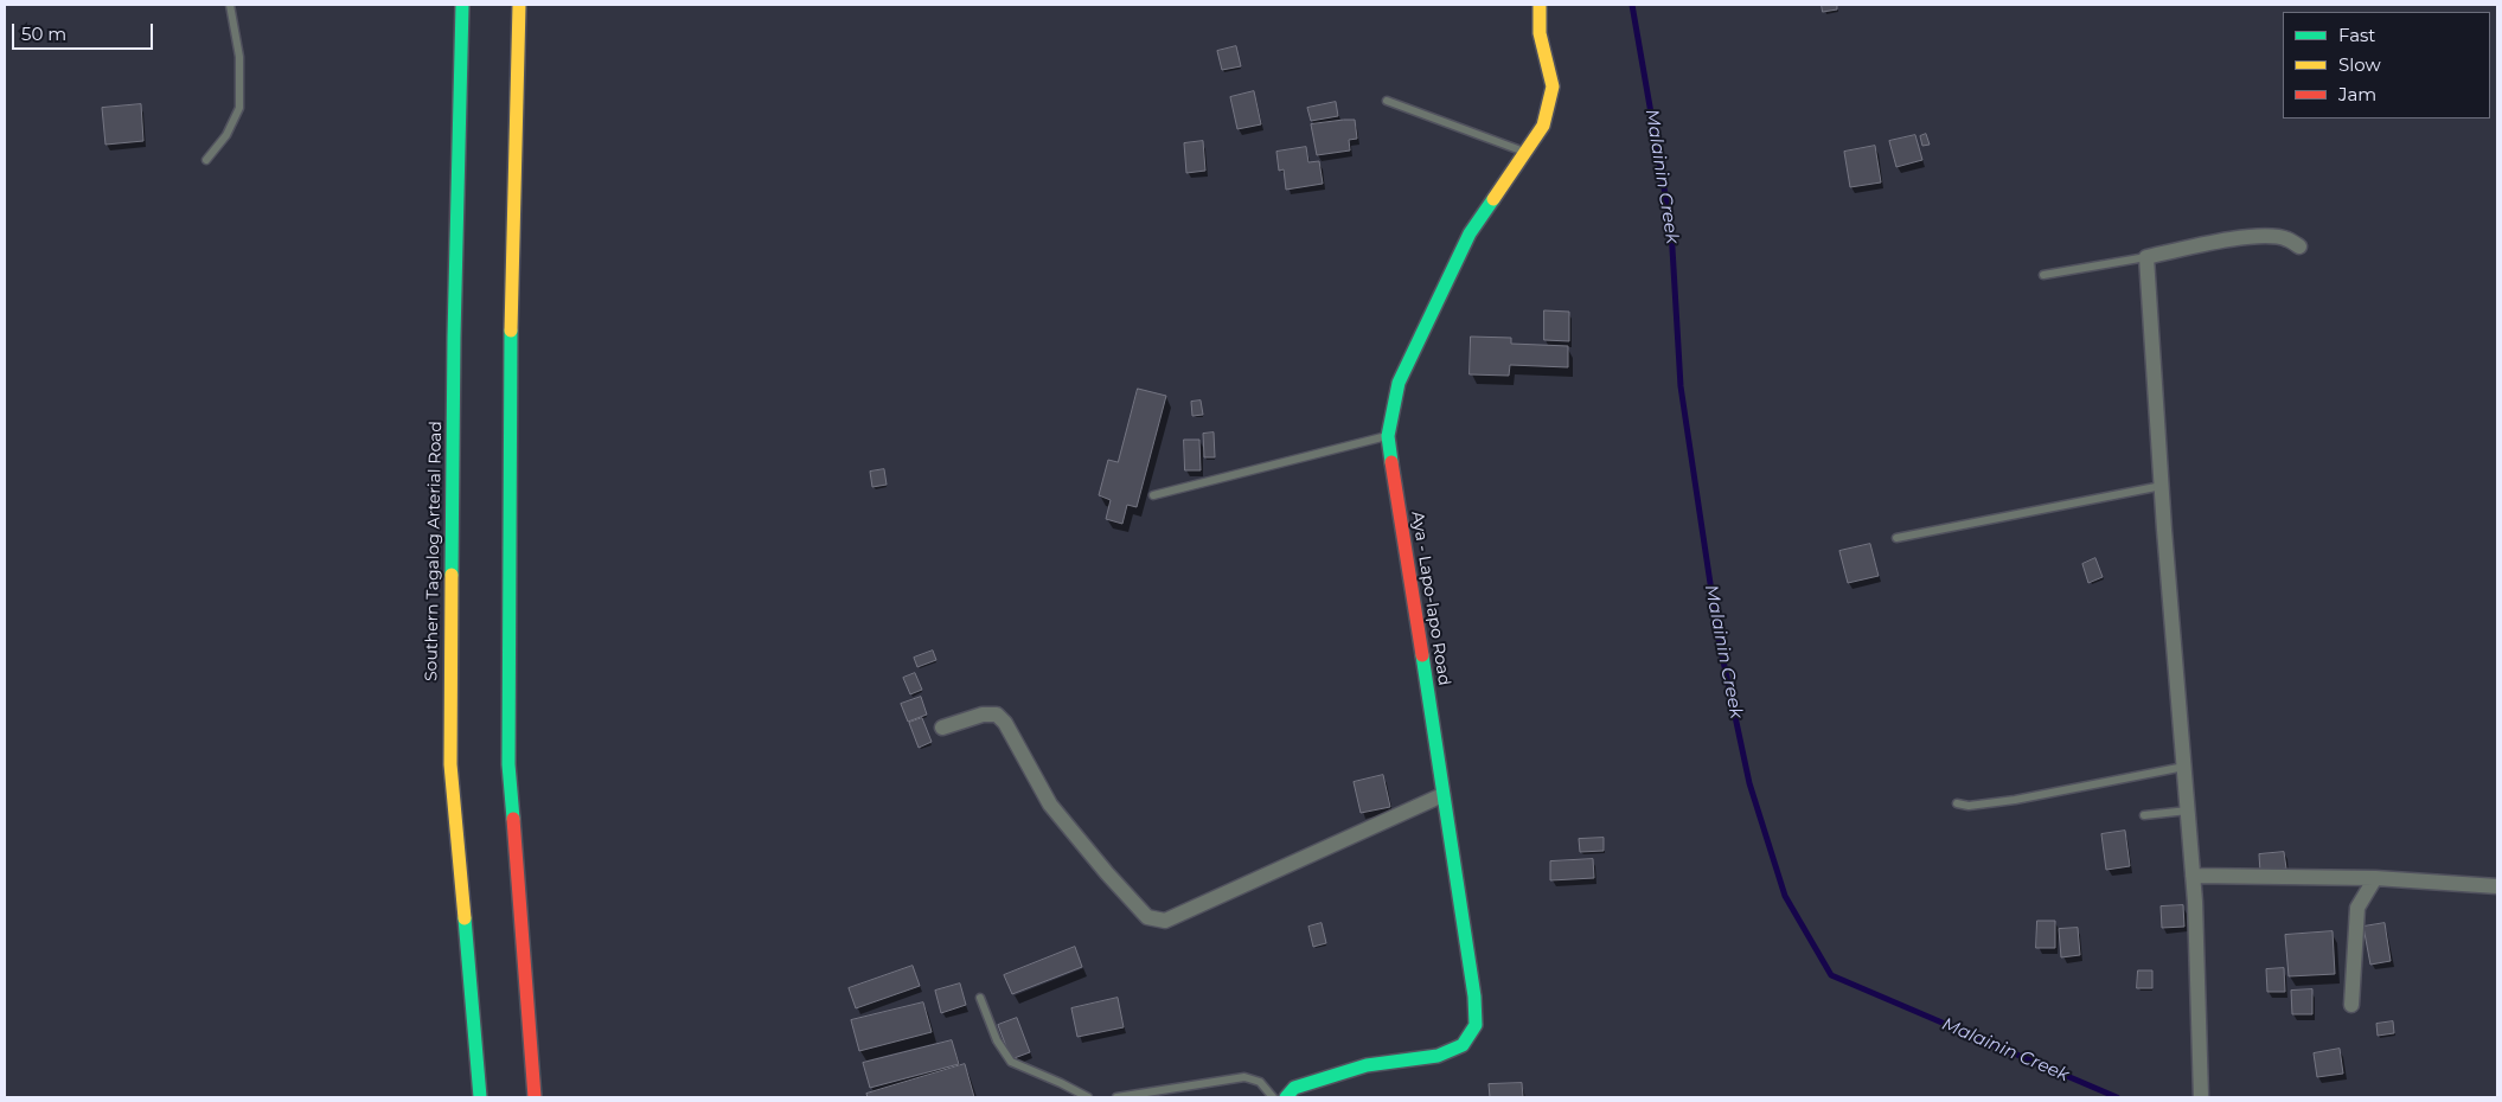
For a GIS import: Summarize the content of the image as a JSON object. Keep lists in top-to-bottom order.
{
  "streets": {
    "main road": ["Southern Tagalog Arterial Road", "Aya - Lapo-lapo Road"]
  },
  "water": ["Malainin Creek"],
  "legend": ["Fast", "Slow", "Jam"],
  "scale_bar": "50 m"
}
